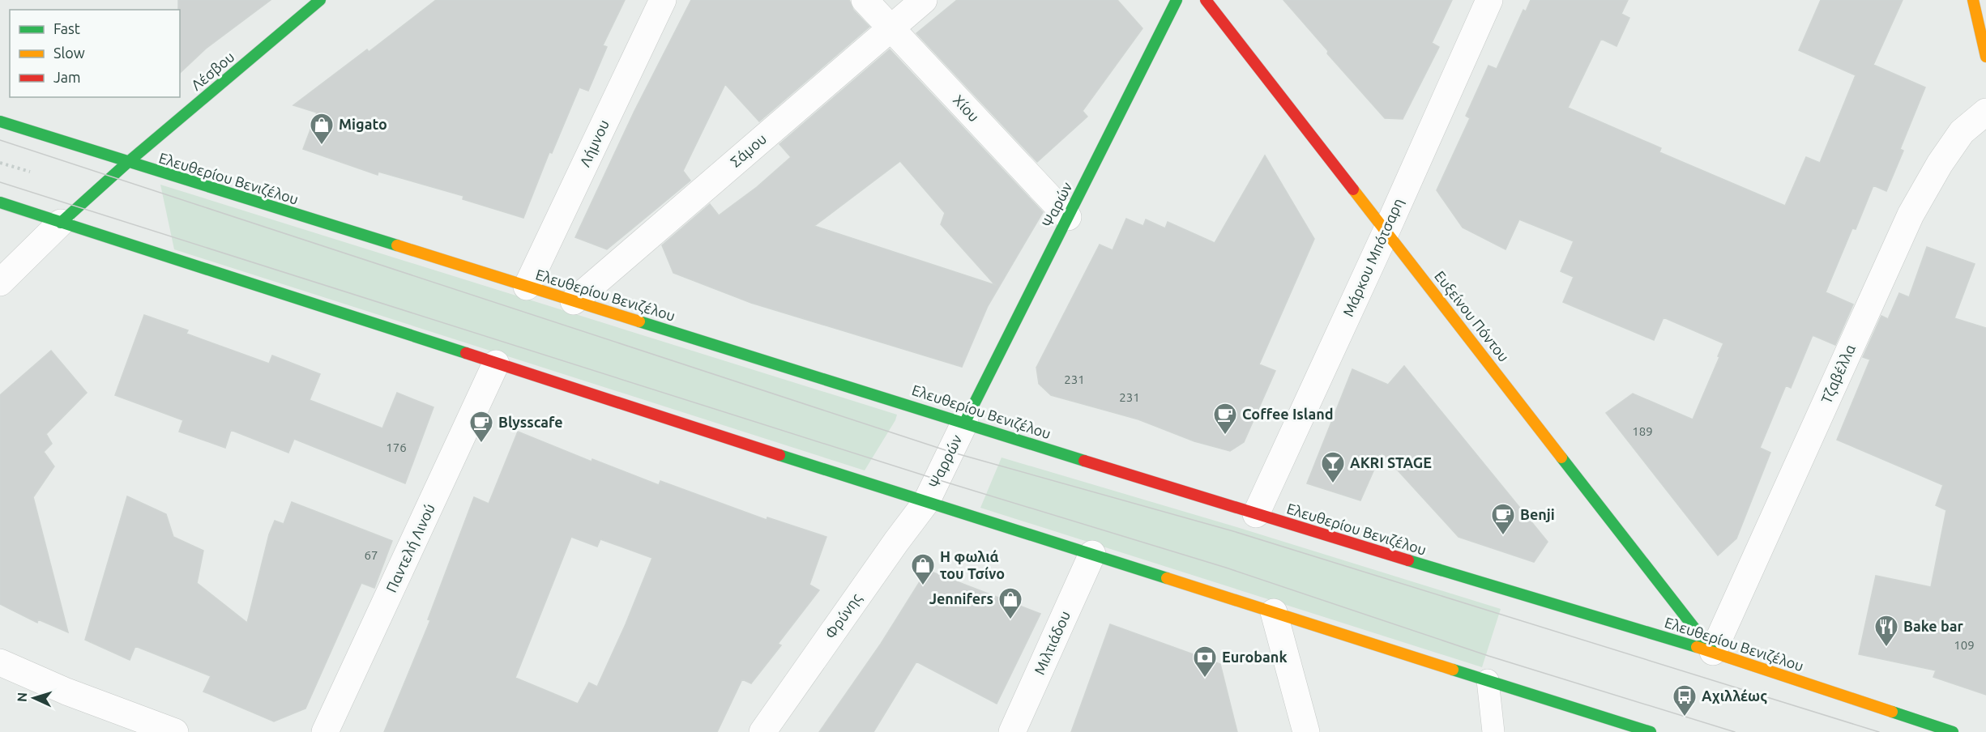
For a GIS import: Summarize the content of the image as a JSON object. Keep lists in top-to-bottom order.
{
  "streets": {
    "main road": [
      "Λέσβου",
      "Ελευθερίου Βενιζέλου",
      "Ψαρών",
      "Ευξείνου Πόντου"
    ],
    "street": [
      "Χίου",
      "Λήμνου",
      "Σάμου",
      "Μάρκου Μπότσαρη",
      "Τζαβέλλα",
      "Ψαρρών",
      "Παντελή Λινού",
      "Φρύνης",
      "Μιλτιάδου"
    ]
  },
  "crossings": [
    ["Λέσβου", "Ελευθερίου Βενιζέλου"],
    ["Χίου", "Σάμου"],
    ["Χίου", "Ψαρών"],
    ["Λήμνου", "Ελευθερίου Βενιζέλου"],
    ["Σάμου", "Ελευθερίου Βενιζέλου"],
    ["Ελευθερίου Βενιζέλου", "Ψαρών"],
    ["Ελευθερίου Βενιζέλου", "Μάρκου Μπότσαρη"],
    ["Ελευθερίου Βενιζέλου", "Ευξείνου Πόντου"],
    ["Ελευθερίου Βενιζέλου", "Τζαβέλλα"],
    ["Ελευθερίου Βενιζέλου", "Ψαρρών"],
    ["Ψαρών", "Ψαρρών"],
    ["Μάρκου Μπότσαρη", "Ευξείνου Πόντου"],
    ["Ευξείνου Πόντου", "Τζαβέλλα"],
    ["Ψαρρών", "Φρύνης"]
  ],
  "places": {
    "shop": ["Migato", "Η φωλιά του Τσίνο", "Jennifers"],
    "cafe": ["Coffee Island", "Blysscafe", "Benji"],
    "bar": ["AKRI STAGE"],
    "restaurant": ["Bake bar"],
    "bank": ["Eurobank"],
    "bus stop": ["Αχιλλέως"]
  },
  "house_numbers": [
    "231",
    "231",
    "189",
    "176",
    "67",
    "109"
  ],
  "legend": ["Fast", "Slow", "Jam"],
  "north": "left"
}
